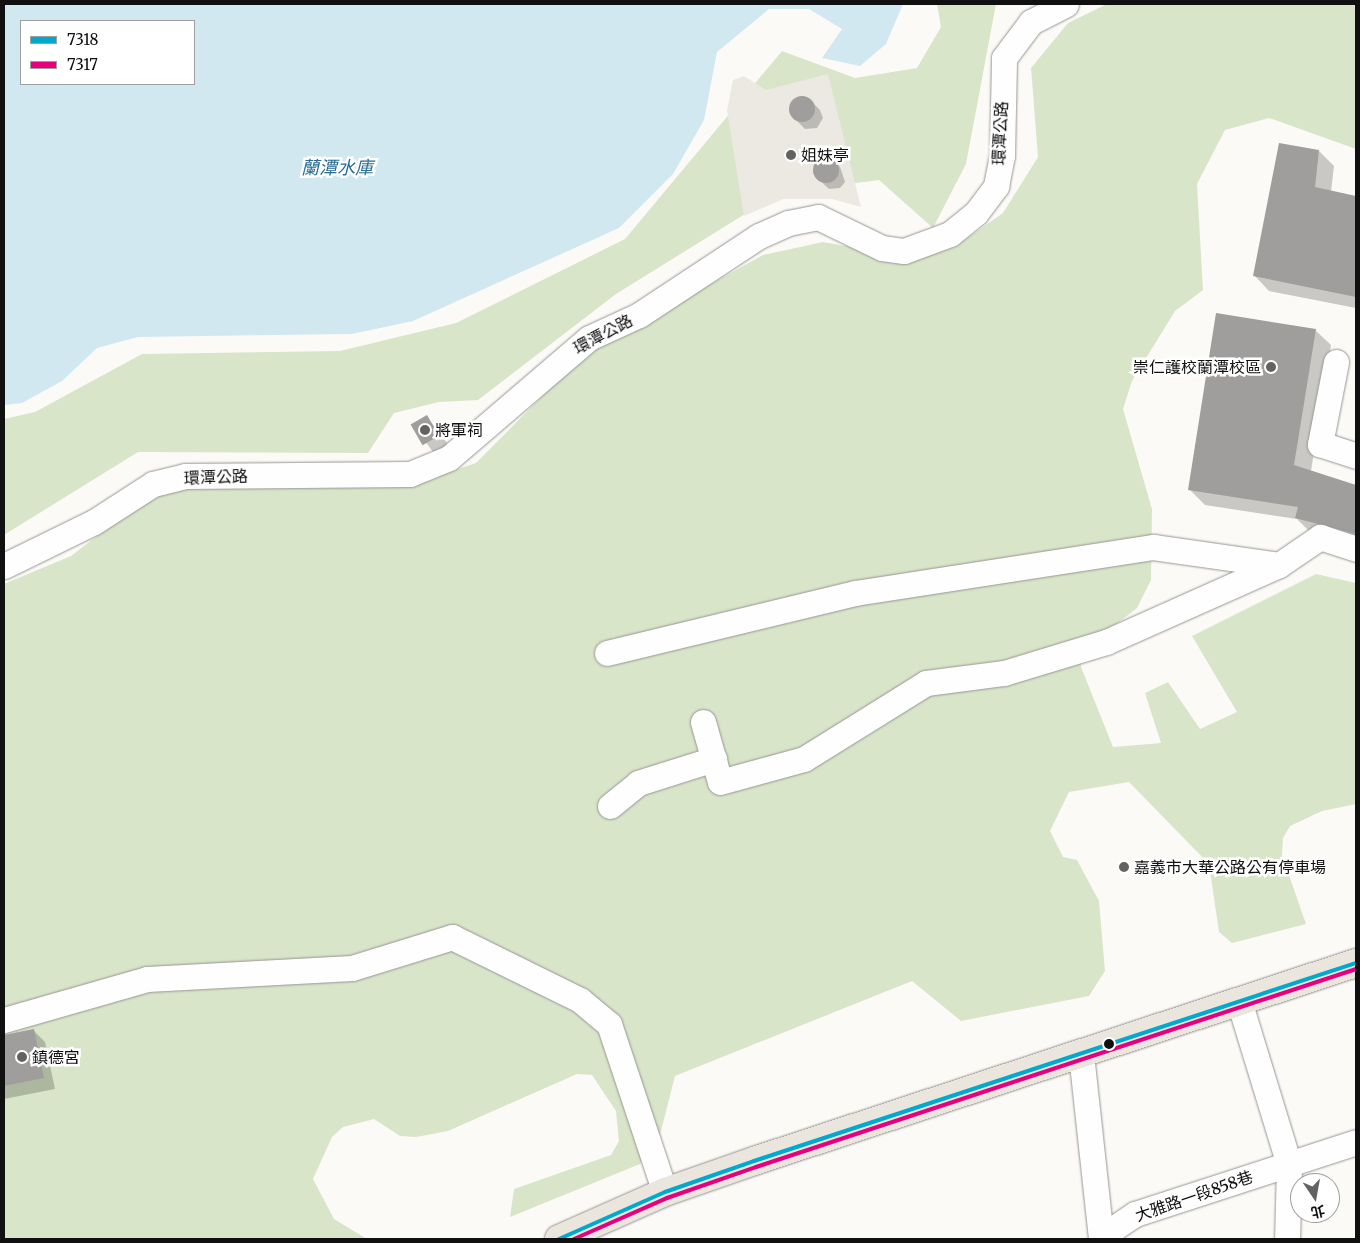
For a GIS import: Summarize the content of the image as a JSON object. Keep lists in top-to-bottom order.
{
  "streets": {
    "street": ["環潭公路", "大雅路一段858巷"]
  },
  "water": ["蘭潭水庫"],
  "places": [
    "姐妹亭",
    "崇仁護校蘭潭校區",
    "將軍祠",
    "嘉義市大華公路公有停車場",
    "鎮德宮"
  ],
  "lines": ["transit line 7318", "transit line 7317"],
  "legend": ["7318", "7317"],
  "north": "bottom"
}
